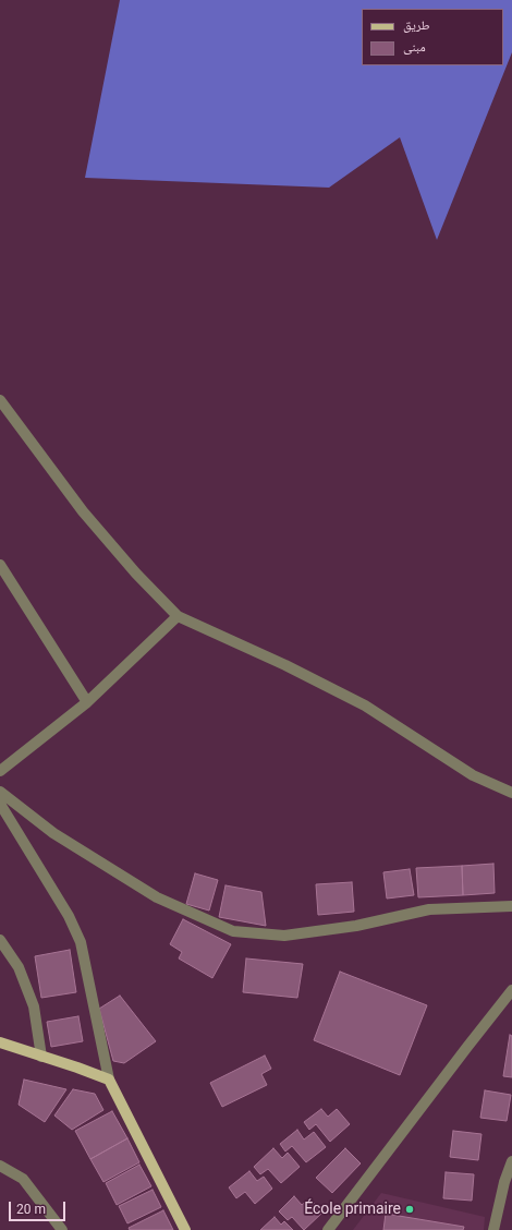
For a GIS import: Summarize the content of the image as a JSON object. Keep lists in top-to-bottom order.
{
  "places": ["École primaire"],
  "legend": ["طريق", "مبنى"],
  "scale_bar": "20 m"
}
